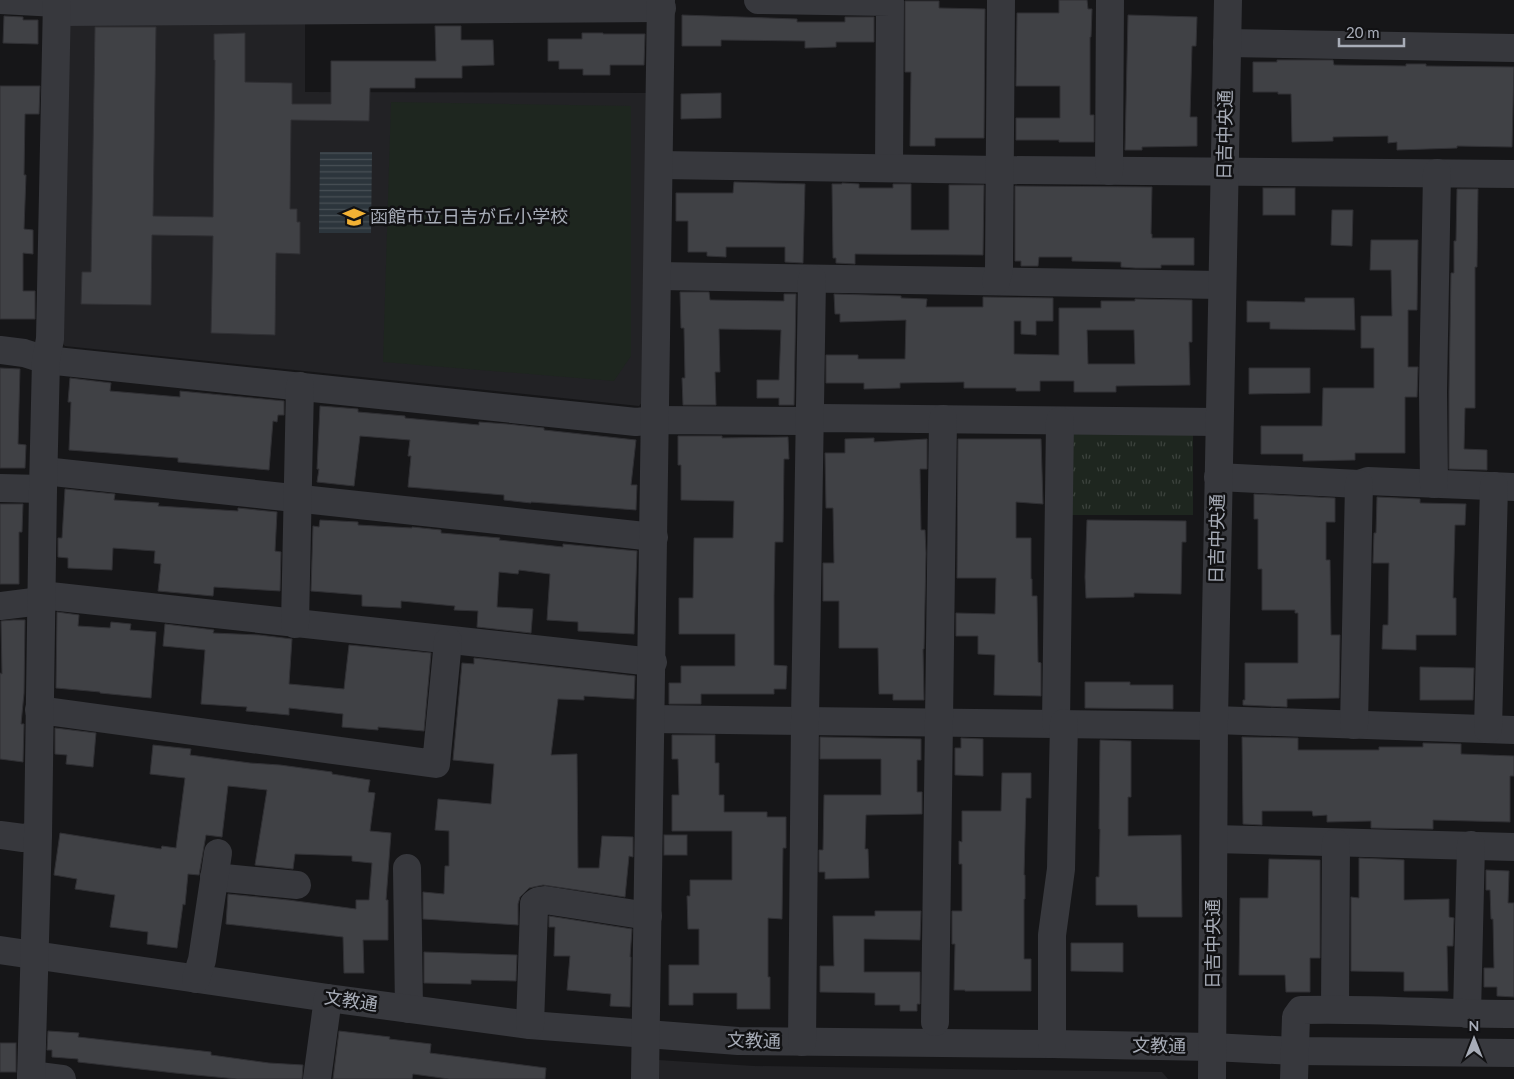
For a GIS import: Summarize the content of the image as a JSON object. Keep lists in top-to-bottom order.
{
  "streets": {
    "street": ["日吉中央通", "文教通"]
  },
  "crossings": [
    ["日吉中央通", "文教通"]
  ],
  "places": {
    "school or university": ["函館市立日吉が丘小学校"]
  },
  "scale_bar": "20 m",
  "north": "top"
}
